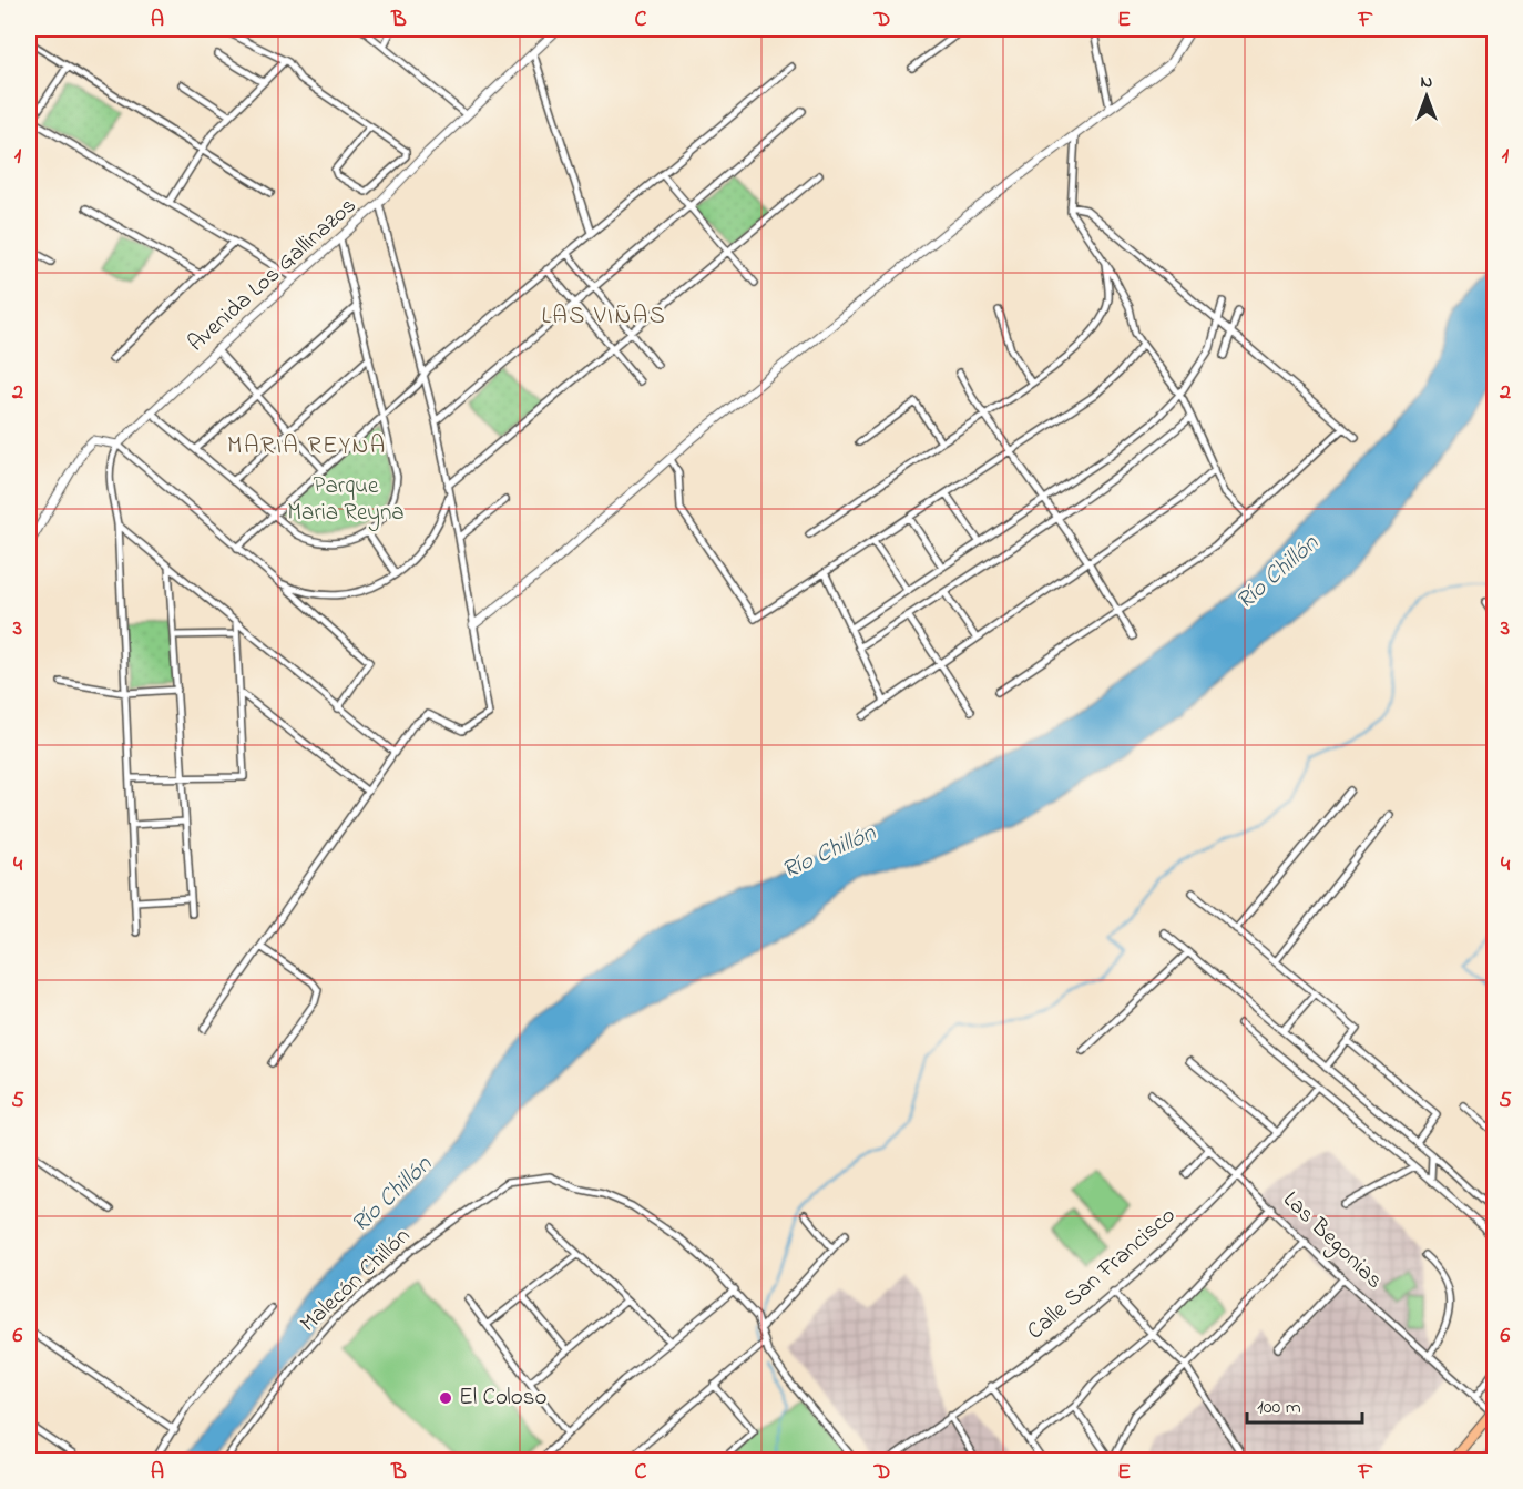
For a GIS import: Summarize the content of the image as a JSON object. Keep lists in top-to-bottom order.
{
  "streets": {
    "street": [
      "Avenida Los Gallinazos",
      "Las Begonias",
      "Calle San Francisco",
      "Malecón Chillón"
    ]
  },
  "crossings": [
    ["Las Begonias", "Calle San Francisco"]
  ],
  "districts": ["LAS VIÑAS", "MARIA REYNA"],
  "water": ["Río Chillón"],
  "parks": ["Parque Maria Reyna"],
  "places": ["El Coloso"],
  "scale_bar": "100 m",
  "north": "top",
  "grid": {
    "columns": [
      "A",
      "B",
      "C",
      "D",
      "E",
      "F"
    ],
    "rows": [
      "1",
      "2",
      "3",
      "4",
      "5",
      "6"
    ]
  }
}
